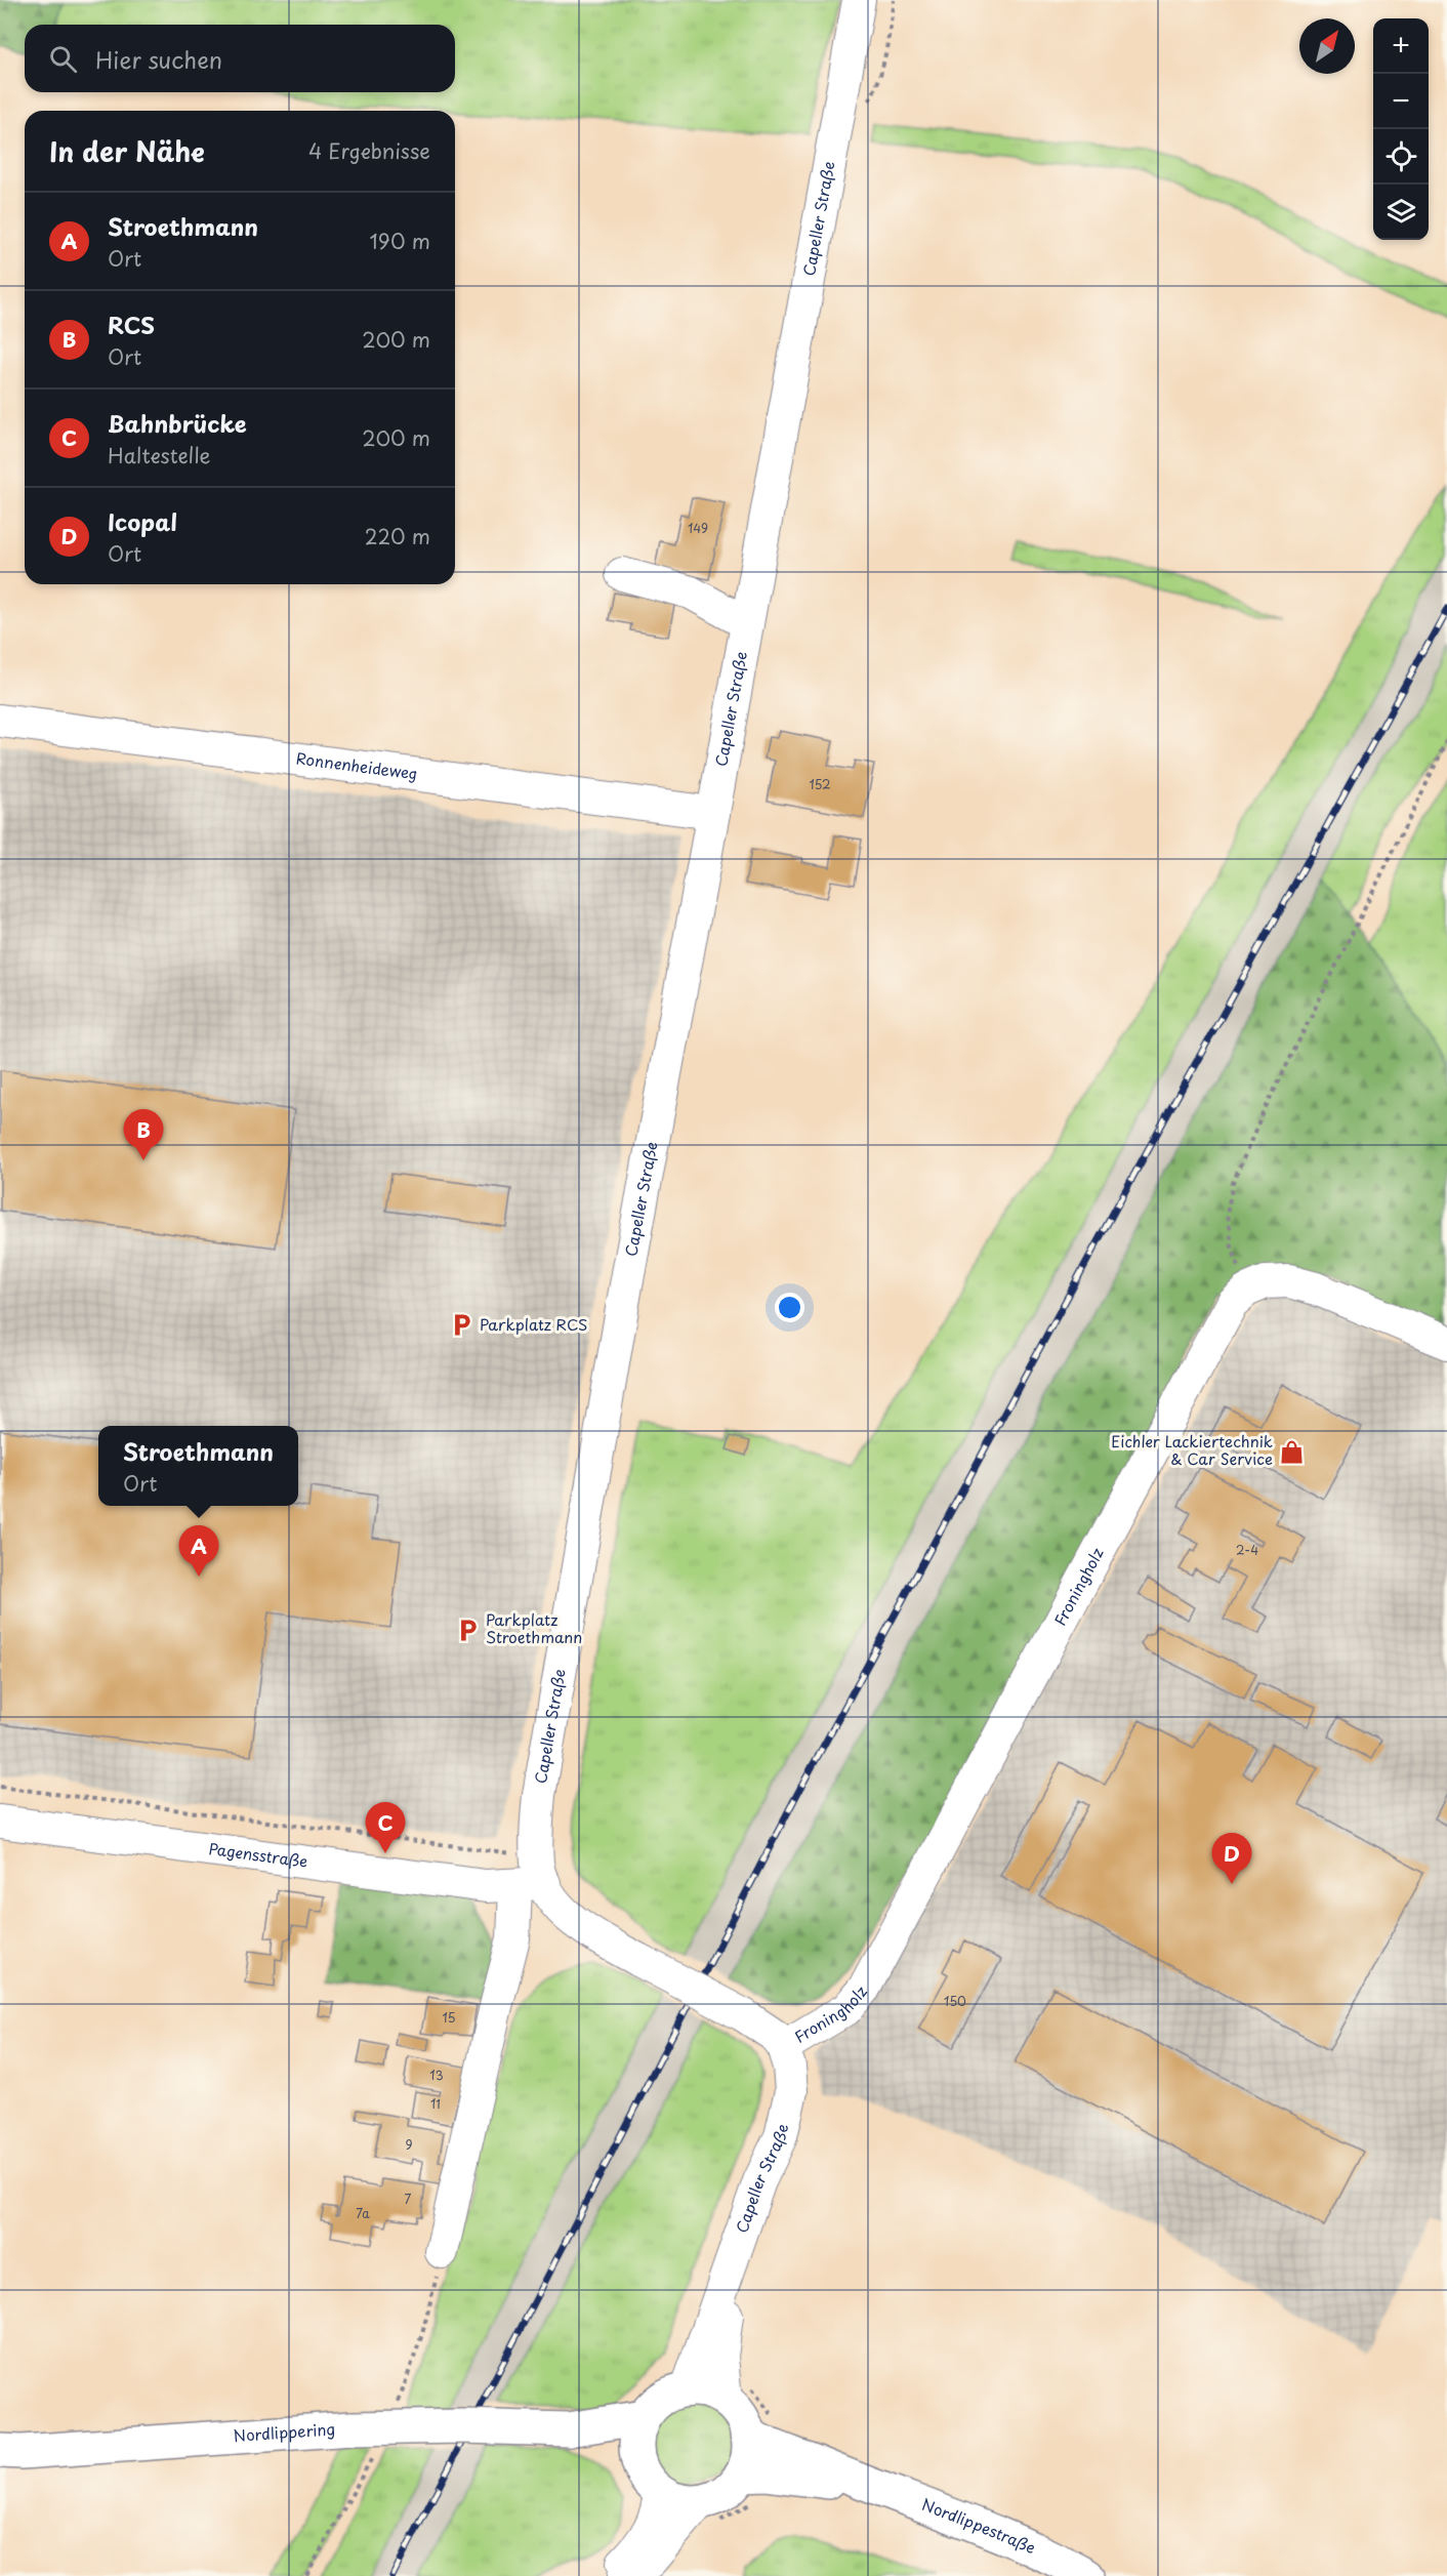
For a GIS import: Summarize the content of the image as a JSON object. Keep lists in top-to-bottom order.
{
  "streets": {
    "main road": ["Nordlippering", "Nordlippestraße"],
    "street": [
      "Capeller Straße",
      "Ronnenheideweg",
      "Froningholz",
      "Pagensstraße"
    ]
  },
  "crossings": [
    ["Capeller Straße", "Ronnenheideweg"],
    ["Capeller Straße", "Froningholz"],
    ["Capeller Straße", "Pagensstraße"],
    ["Capeller Straße", "Nordlippering"],
    ["Capeller Straße", "Nordlippestraße"],
    ["Nordlippering", "Nordlippestraße"]
  ],
  "places": {
    "parking": ["Parkplatz RCS", "Parkplatz Stroethmann"],
    "shop": ["Eichler Lackiertechnik & Car Service"]
  },
  "house_numbers": [
    "149",
    "152",
    "2-4",
    "150",
    "15",
    "13",
    "11",
    "9",
    "7",
    "7a"
  ],
  "north": "top right",
  "page": {
    "map_buttons": ["+", "−"],
    "search": "Hier suchen",
    "heading": ["In der Nähe", "4 Ergebnisse"],
    "list": [
      {
        "mark": "A",
        "name": "Stroethmann",
        "note": "Ort",
        "value": "190 m"
      },
      {
        "mark": "B",
        "name": "RCS",
        "note": "Ort",
        "value": "200 m"
      },
      {
        "mark": "C",
        "name": "Bahnbrücke",
        "note": "Haltestelle",
        "value": "200 m"
      },
      {
        "mark": "D",
        "name": "Icopal",
        "note": "Ort",
        "value": "220 m"
      }
    ],
    "pins": [
      "B",
      "A",
      "C",
      "D"
    ],
    "popup": ["Stroethmann", "Ort"]
  }
}
